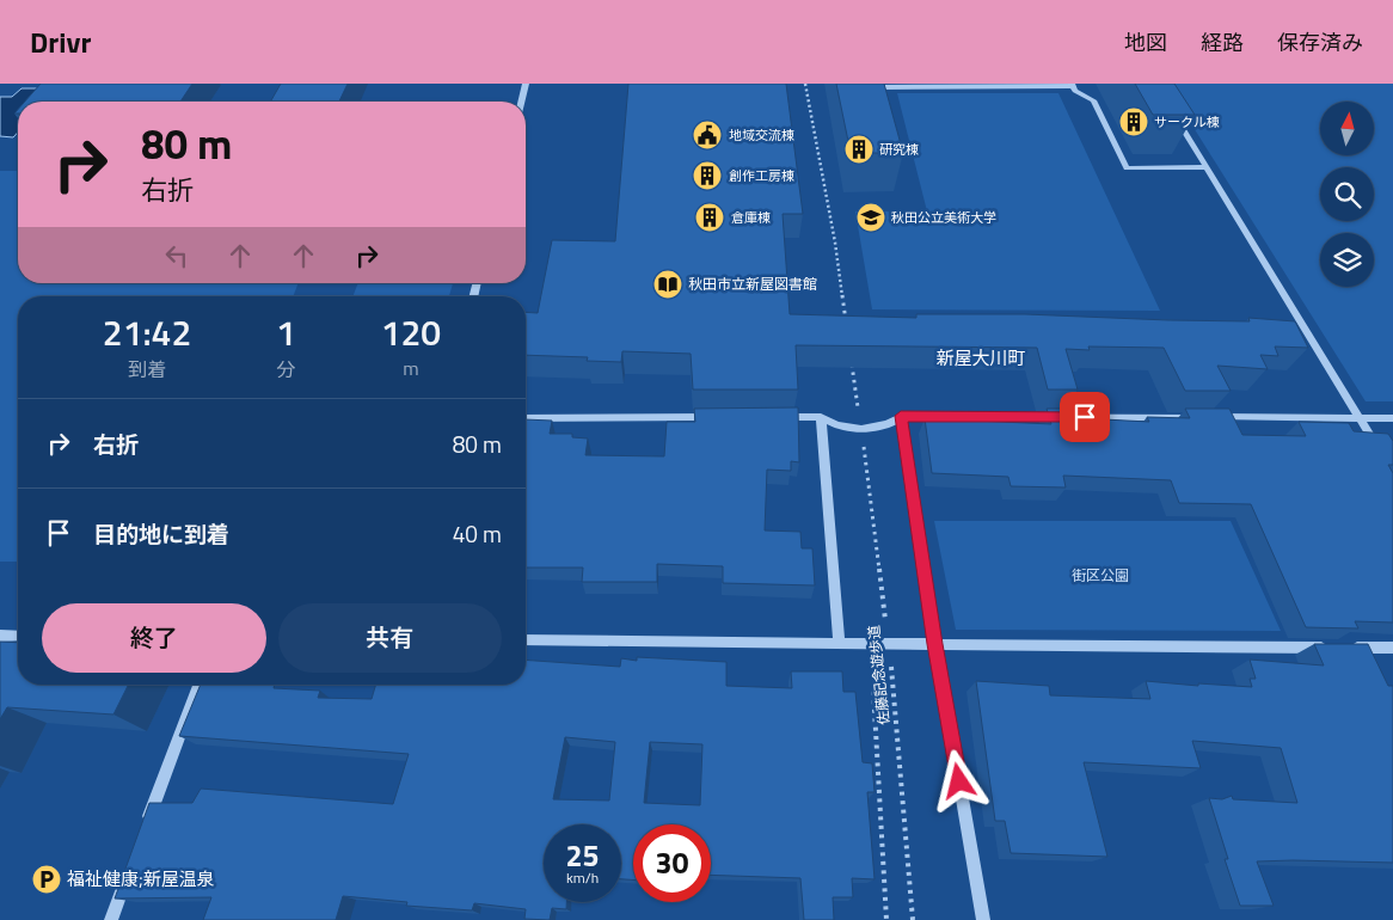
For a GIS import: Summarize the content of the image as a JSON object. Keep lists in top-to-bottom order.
{
  "streets": {
    "path": ["佐藤記念遊歩道"]
  },
  "districts": ["新屋大川町"],
  "parks": ["街区公園"],
  "places": {
    "building": [
      "サークル棟",
      "研究棟",
      "創作工房棟",
      "倉庫棟"
    ],
    "public building": ["地域交流棟"],
    "school or university": ["秋田公立美術大学"],
    "library": ["秋田市立新屋図書館"],
    "parking": ["福祉健康;新屋温泉"]
  },
  "north": "top",
  "page": {
    "header": "Drivr",
    "nav": ["地図", "経路", "保存済み"],
    "turn": ["80 m", "右折"],
    "eta": [
      "21:42",
      "到着",
      "1",
      "分",
      "120",
      "m"
    ],
    "list": [
      {
        "name": "右折",
        "value": "80 m"
      },
      {
        "name": "目的地に到着",
        "value": "40 m"
      }
    ],
    "buttons": ["終了", "共有"],
    "speed": "25 km/h",
    "limit": "30"
  }
}
